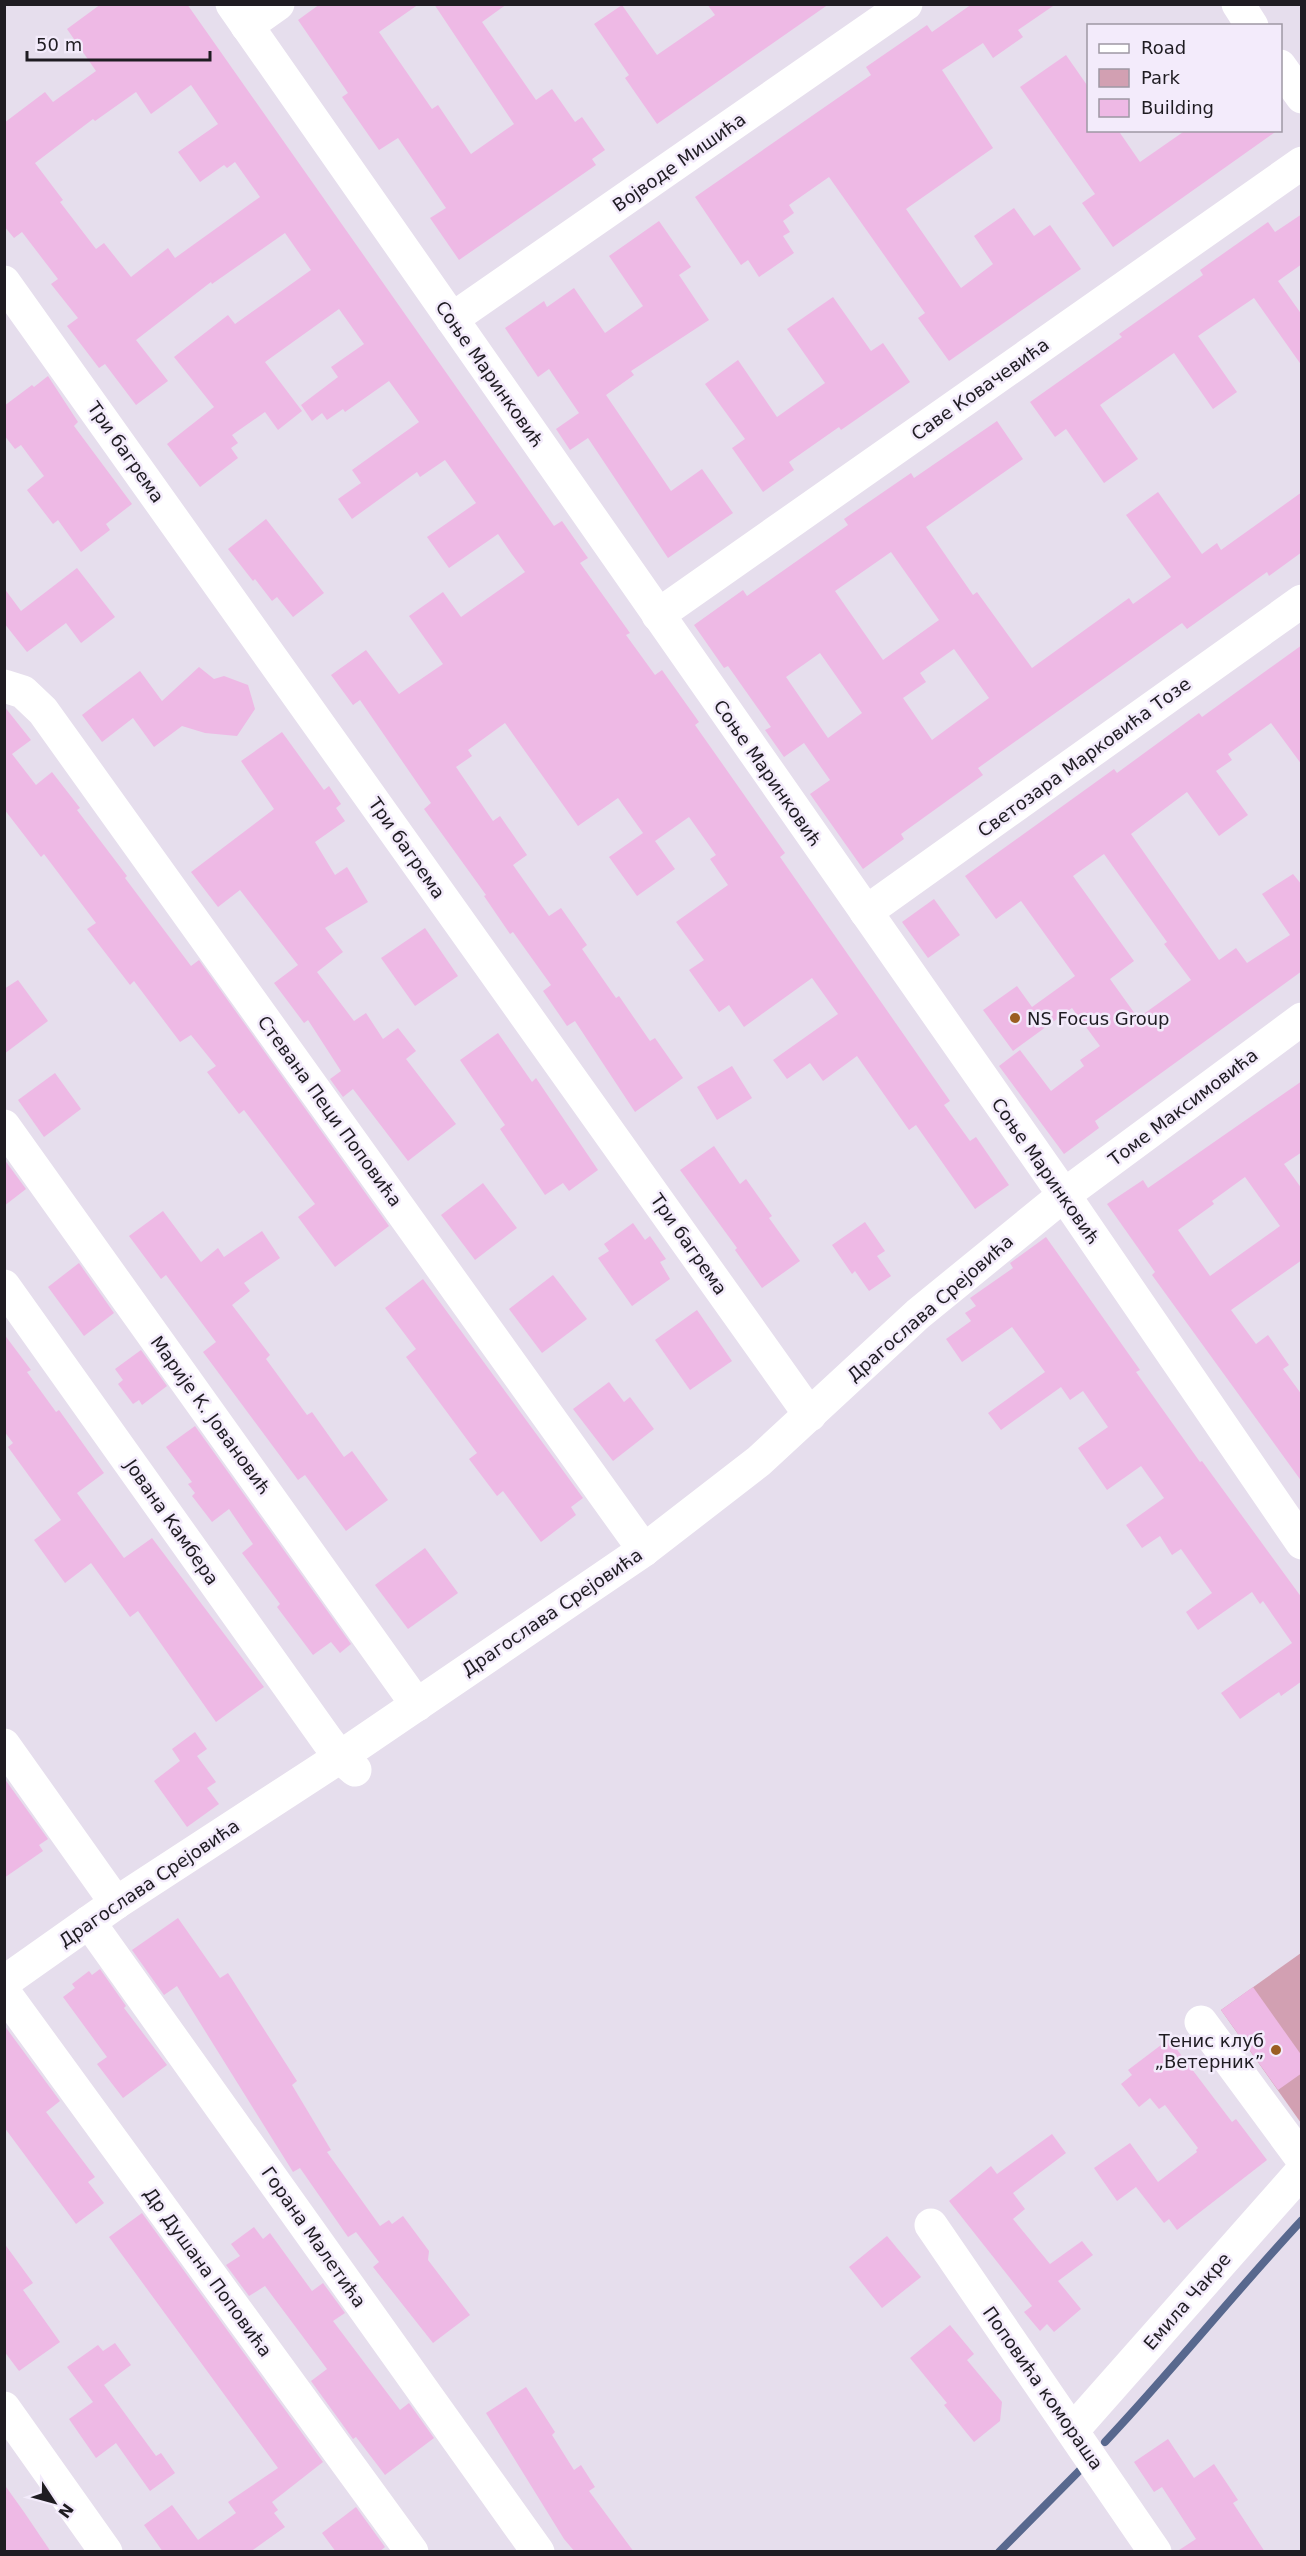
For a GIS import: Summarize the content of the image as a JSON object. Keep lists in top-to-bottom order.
{
  "streets": {
    "street": [
      "Војводе Мишића",
      "Соње Маринковић",
      "Саве Ковачевића",
      "Три багрема",
      "Светозара Марковића Тозе",
      "Томе Максимовића",
      "Стевана Пеци Поповића",
      "Драгослава Срејовића",
      "Марије К. Јовановић",
      "Јована Камбера",
      "Горана Малетића",
      "Др Душана Поповића",
      "Емила Чакре",
      "Поповића комораша"
    ]
  },
  "crossings": [
    ["Војводе Мишића", "Соње Маринковић"],
    ["Соње Маринковић", "Саве Ковачевића"],
    ["Соње Маринковић", "Светозара Марковића Тозе"],
    ["Соње Маринковић", "Томе Максимовића"],
    ["Соње Маринковић", "Драгослава Срејовића"],
    ["Три багрема", "Драгослава Срејовића"],
    ["Томе Максимовића", "Драгослава Срејовића"],
    ["Стевана Пеци Поповића", "Драгослава Срејовића"],
    ["Драгослава Срејовића", "Марије К. Јовановић"],
    ["Драгослава Срејовића", "Јована Камбера"],
    ["Драгослава Срејовића", "Горана Малетића"],
    ["Емила Чакре", "Поповића комораша"]
  ],
  "places": ["NS Focus Group", "Тенис клуб „Ветерник”"],
  "legend": ["Road", "Park", "Building"],
  "scale_bar": "50 m",
  "north": "bottom right"
}
